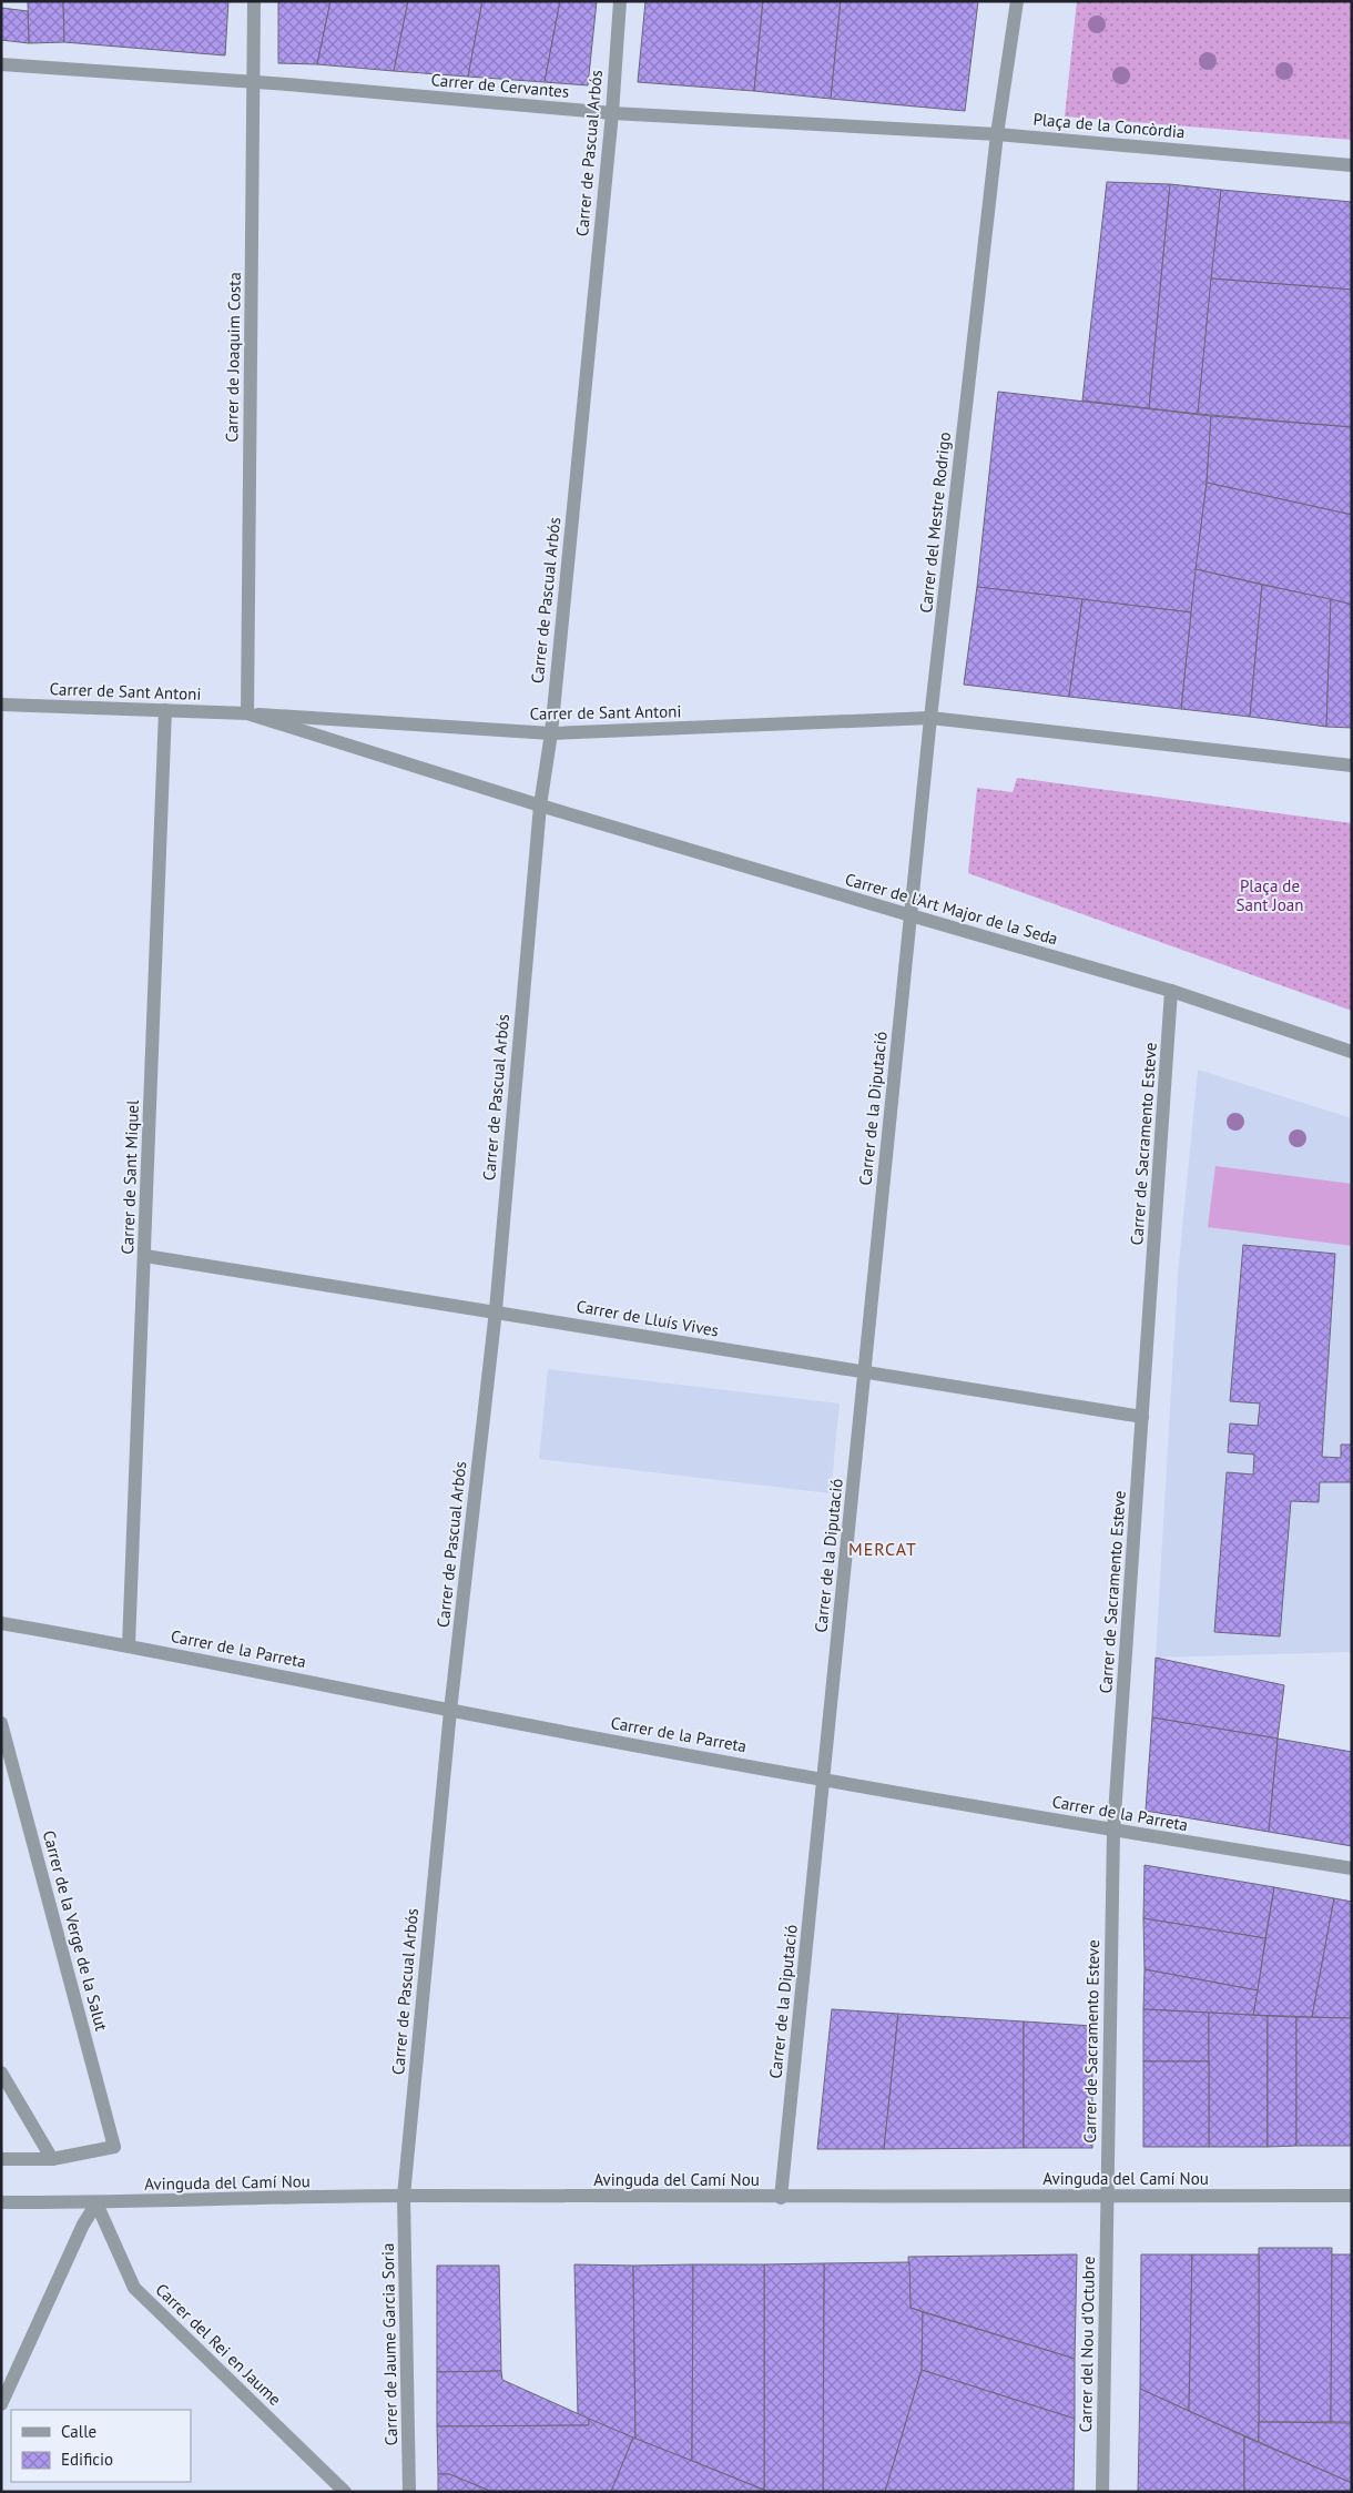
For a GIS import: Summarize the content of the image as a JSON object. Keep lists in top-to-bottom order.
{
  "streets": {
    "street": [
      "Carrer de Cervantes",
      "Plaça de la Concòrdia",
      "Carrer de Pascual Arbós",
      "Carrer de Joaquim Costa",
      "Carrer del Mestre Rodrigo",
      "Carrer de Sant Antoni",
      "Carrer de l'Art Major de la Seda",
      "Carrer de la Diputació",
      "Carrer de Sacramento Esteve",
      "Carrer de Sant Miquel",
      "Carrer de Lluís Vives",
      "Carrer de la Parreta",
      "Carrer de la Verge de la Salut",
      "Avinguda del Camí Nou",
      "Carrer del Rei en Jaume",
      "Carrer de Jaume Garcia Soria",
      "Carrer del Nou d'Octubre"
    ]
  },
  "crossings": [
    ["Carrer de Cervantes", "Plaça de la Concòrdia"],
    ["Carrer de Cervantes", "Carrer de Pascual Arbós"],
    ["Carrer de Cervantes", "Carrer de Joaquim Costa"],
    ["Carrer de Cervantes", "Carrer del Mestre Rodrigo"],
    ["Plaça de la Concòrdia", "Carrer del Mestre Rodrigo"],
    ["Carrer de Pascual Arbós", "Carrer de Sant Antoni"],
    ["Carrer de Pascual Arbós", "Carrer de l'Art Major de la Seda"],
    ["Carrer de Pascual Arbós", "Carrer de Lluís Vives"],
    ["Carrer de Pascual Arbós", "Carrer de la Parreta"],
    ["Carrer de Pascual Arbós", "Avinguda del Camí Nou"],
    ["Carrer de Pascual Arbós", "Carrer de Jaume Garcia Soria"],
    ["Carrer de Joaquim Costa", "Carrer de Sant Antoni"],
    ["Carrer del Mestre Rodrigo", "Carrer de Sant Antoni"],
    ["Carrer del Mestre Rodrigo", "Carrer de l'Art Major de la Seda"],
    ["Carrer del Mestre Rodrigo", "Carrer de la Diputació"],
    ["Carrer de Sant Antoni", "Carrer de l'Art Major de la Seda"],
    ["Carrer de Sant Antoni", "Carrer de Sant Miquel"],
    ["Carrer de l'Art Major de la Seda", "Carrer de la Diputació"],
    ["Carrer de l'Art Major de la Seda", "Carrer de Sacramento Esteve"],
    ["Carrer de la Diputació", "Carrer de Lluís Vives"],
    ["Carrer de la Diputació", "Carrer de la Parreta"],
    ["Carrer de la Diputació", "Avinguda del Camí Nou"],
    ["Carrer de Sacramento Esteve", "Carrer de Lluís Vives"],
    ["Carrer de Sacramento Esteve", "Carrer de la Parreta"],
    ["Carrer de Sacramento Esteve", "Avinguda del Camí Nou"],
    ["Carrer de Sacramento Esteve", "Carrer del Nou d'Octubre"],
    ["Carrer de Sant Miquel", "Carrer de Lluís Vives"],
    ["Carrer de Sant Miquel", "Carrer de la Parreta"],
    ["Avinguda del Camí Nou", "Carrer del Rei en Jaume"],
    ["Avinguda del Camí Nou", "Carrer de Jaume Garcia Soria"],
    ["Avinguda del Camí Nou", "Carrer del Nou d'Octubre"]
  ],
  "districts": ["MERCAT"],
  "parks": ["Plaça de Sant Joan"],
  "legend": ["Calle", "Edificio"]
}
